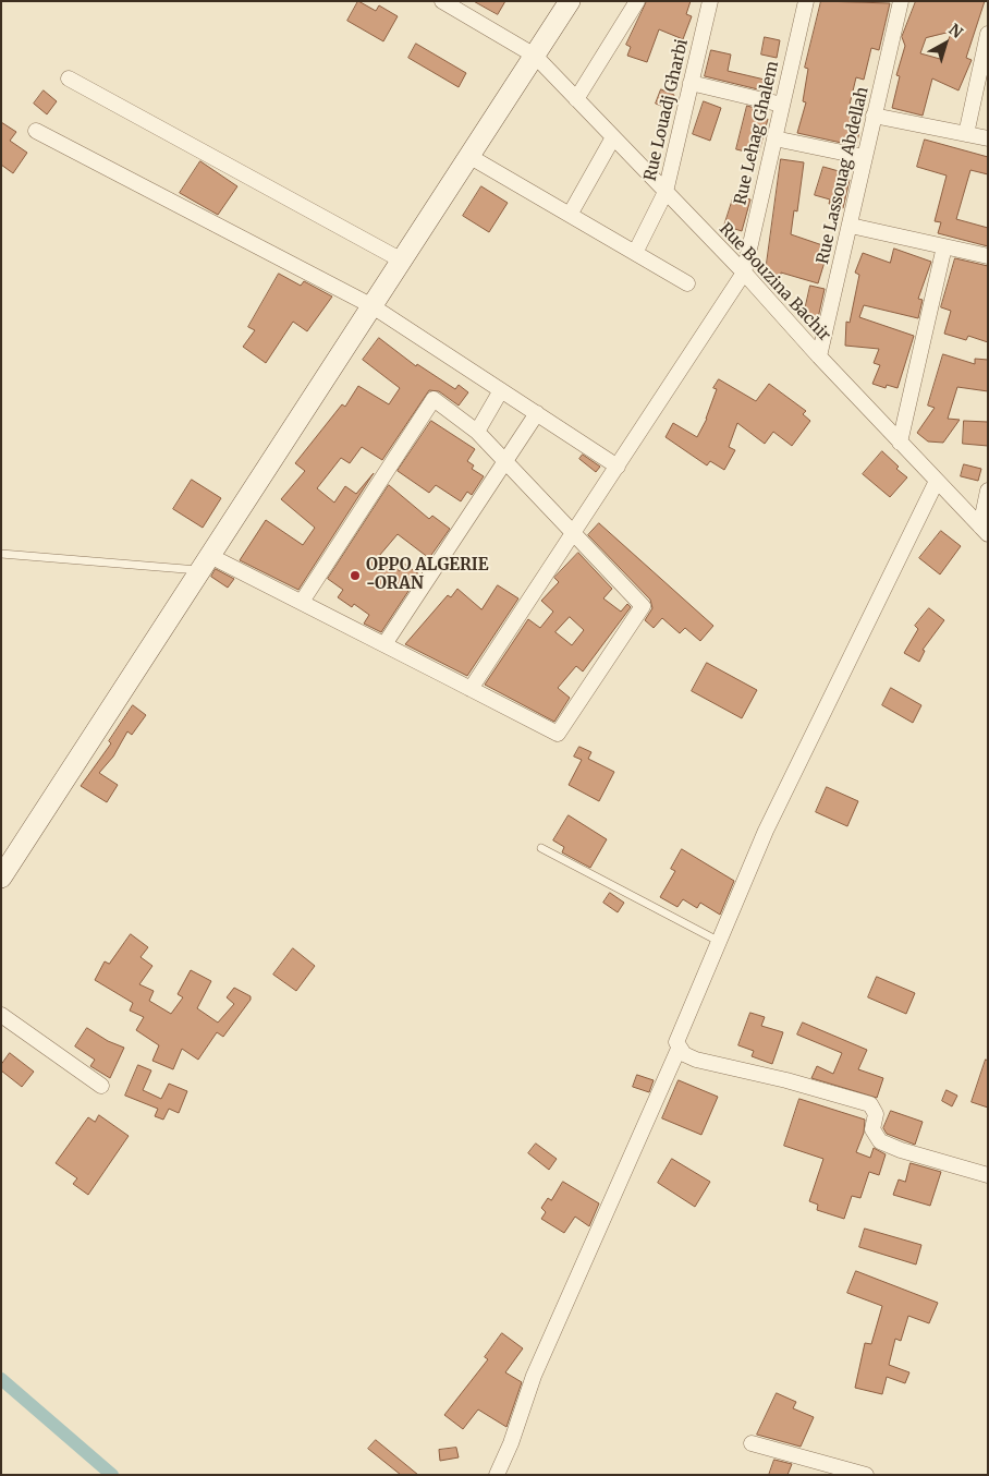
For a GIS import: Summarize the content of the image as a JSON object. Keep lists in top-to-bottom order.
{
  "streets": {
    "street": [
      "Rue Louadj Gharbi",
      "Rue Lehag Ghalem",
      "Rue Lassouag Abdellah",
      "Rue Bouzina Bachir"
    ]
  },
  "crossings": [
    ["Rue Louadj Gharbi", "Rue Bouzina Bachir"],
    ["Rue Lehag Ghalem", "Rue Bouzina Bachir"],
    ["Rue Lassouag Abdellah", "Rue Bouzina Bachir"]
  ],
  "places": ["OPPO ALGERIE -ORAN"],
  "north": "top right"
}
